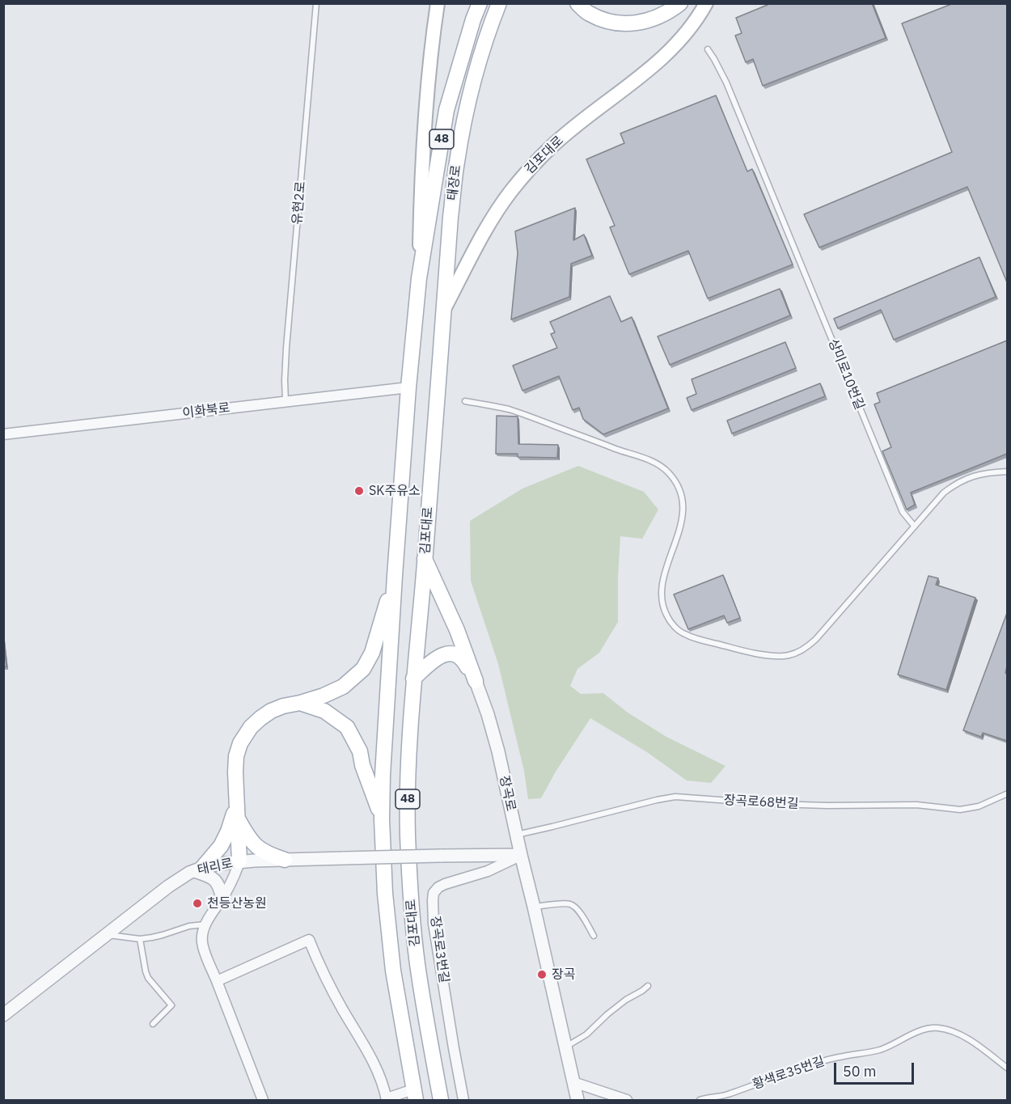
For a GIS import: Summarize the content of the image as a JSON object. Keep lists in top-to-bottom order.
{
  "streets": {
    "main road": ["48", "김포대로", "태장로"],
    "street": [
      "이화북로",
      "장곡로",
      "태리로",
      "장곡로3번길"
    ],
    "lane": [
      "유현2로",
      "상미로10번길",
      "장곡로68번길",
      "황색로35번길"
    ]
  },
  "crossings": [
    ["김포대로", "태장로"],
    ["김포대로", "이화북로"],
    ["유현2로", "이화북로"],
    ["장곡로", "장곡로68번길"],
    ["장곡로", "장곡로3번길"]
  ],
  "places": ["SK주유소", "천등산농원", "장곡"],
  "scale_bar": "50 m"
}
